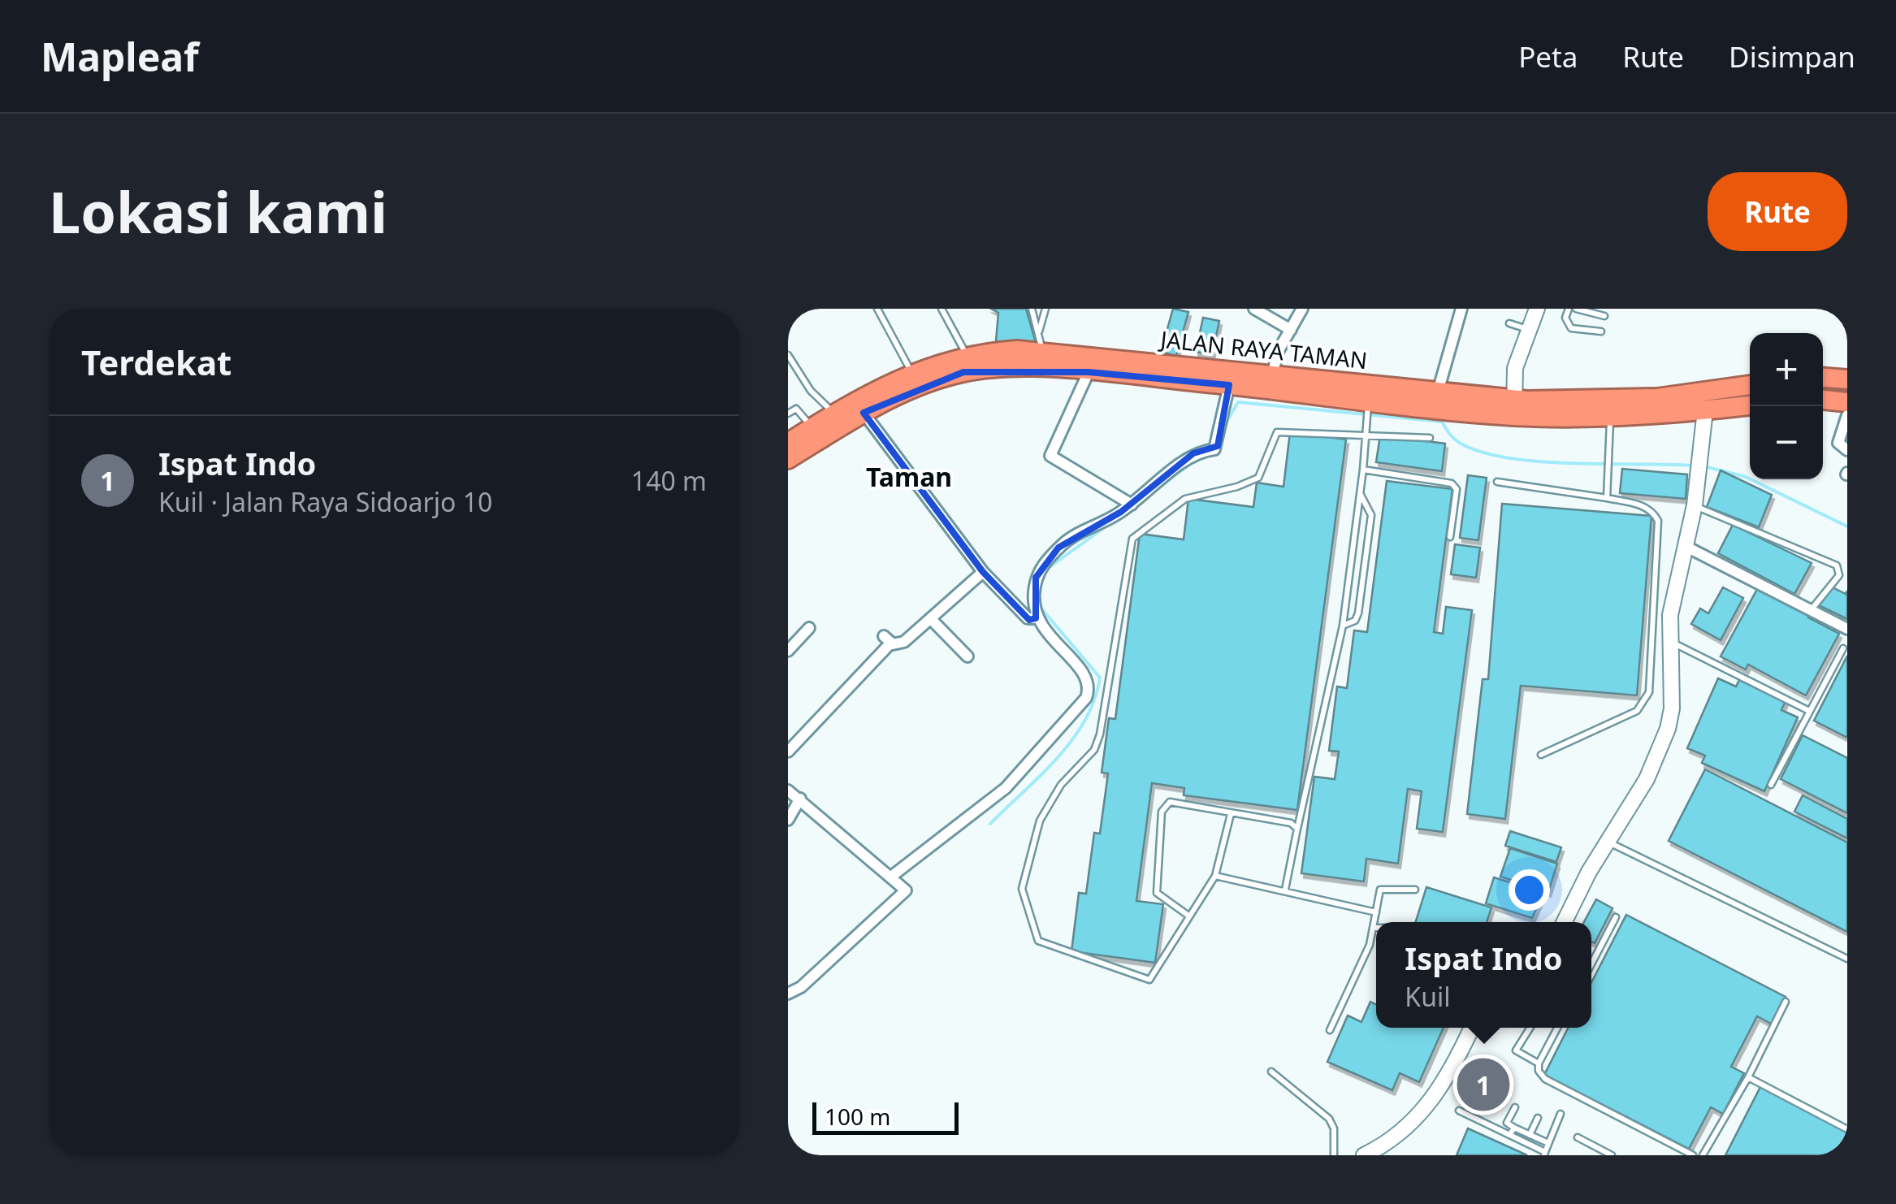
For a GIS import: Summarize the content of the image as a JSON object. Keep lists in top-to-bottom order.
{
  "streets": {
    "highway": ["JALAN RAYA TAMAN"]
  },
  "districts": ["Taman"],
  "scale_bar": "100 m",
  "page": {
    "header": "Mapleaf",
    "nav": ["Peta", "Rute", "Disimpan"],
    "title": "Lokasi kami",
    "buttons": "Rute",
    "heading": "Terdekat",
    "map_buttons": ["+", "−"],
    "list": [
      {
        "mark": "1",
        "name": "Ispat Indo",
        "note": "Kuil · Jalan Raya Sidoarjo 10",
        "value": "140 m"
      }
    ],
    "popup": ["Ispat Indo", "Kuil"],
    "pins": "1",
    "scale": "100 m"
  }
}
